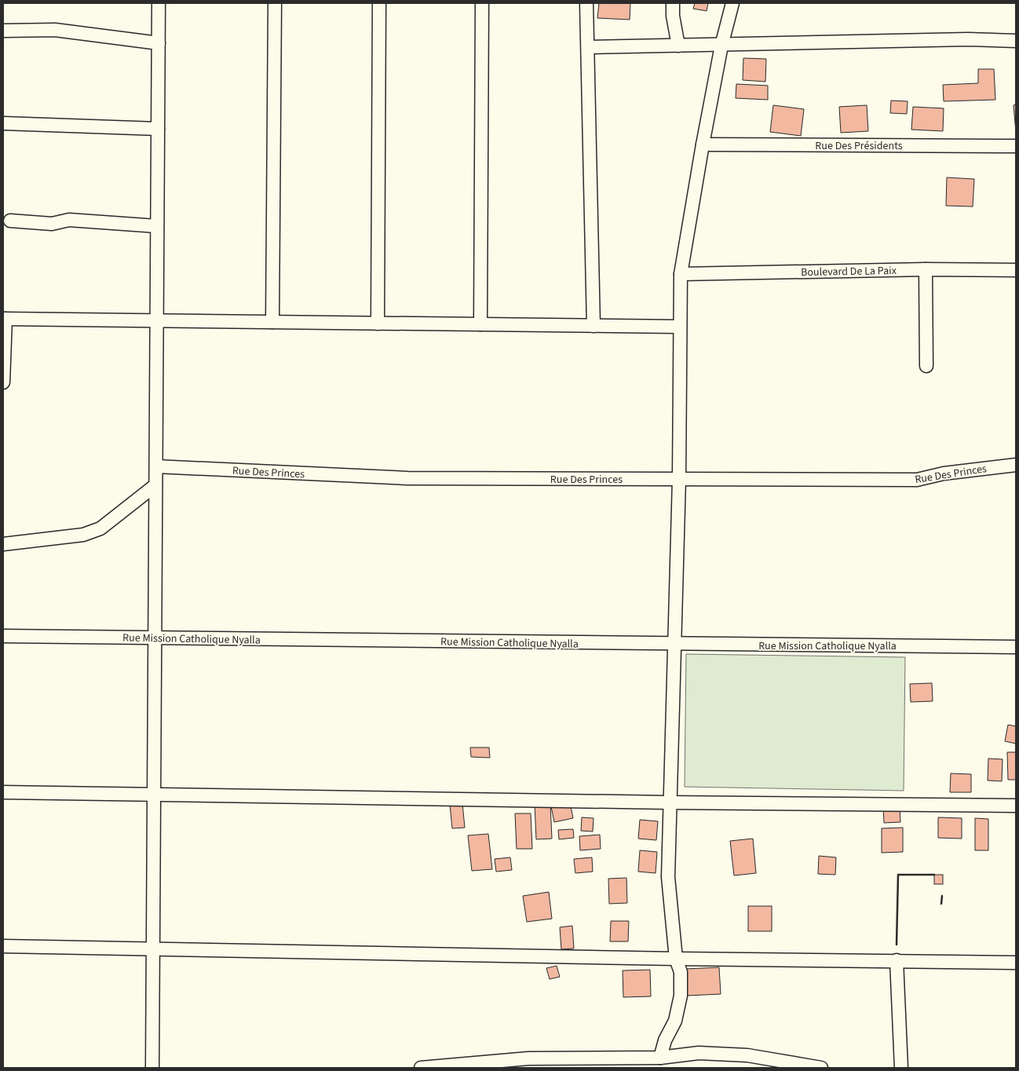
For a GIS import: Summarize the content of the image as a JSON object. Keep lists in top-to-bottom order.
{
  "streets": {
    "street": [
      "Rue Des Présidents",
      "Boulevard De La Paix",
      "Rue Des Princes",
      "Rue Mission Catholique Nyalla"
    ]
  }
}
